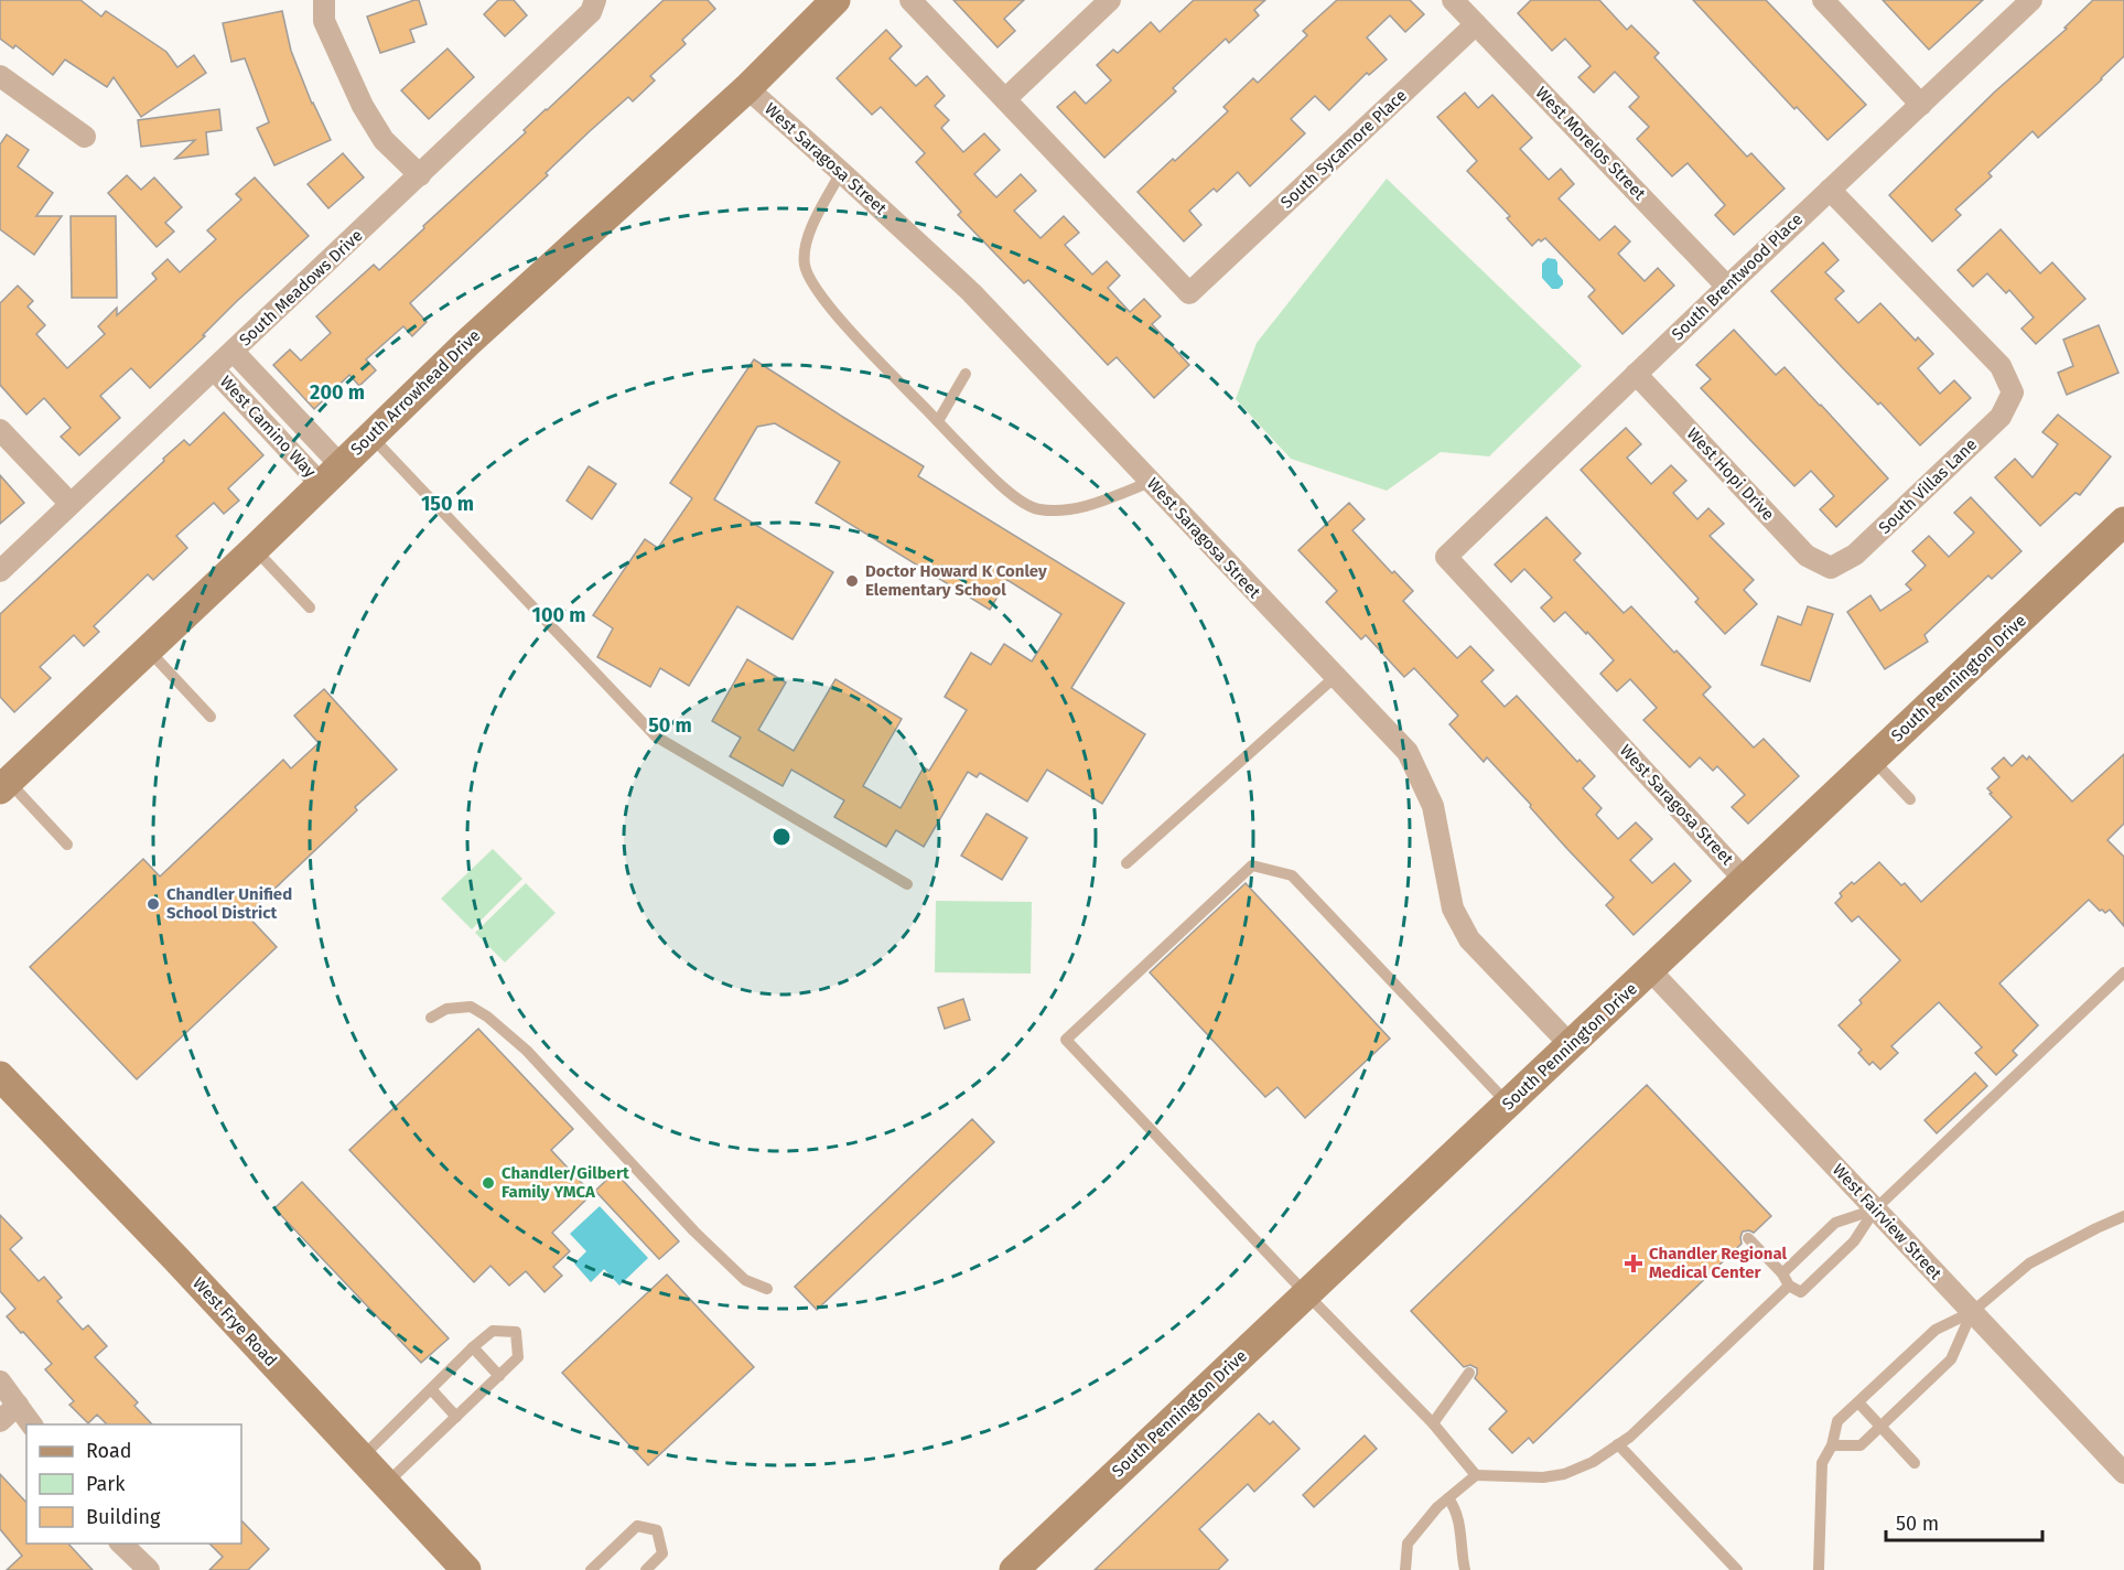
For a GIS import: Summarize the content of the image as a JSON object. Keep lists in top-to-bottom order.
{
  "streets": {
    "street": [
      "West Morelos Street",
      "South Sycamore Place",
      "West Saragosa Street",
      "South Brentwood Place",
      "South Meadows Drive",
      "South Arrowhead Drive",
      "West Camino Way",
      "West Hopi Drive",
      "South Villas Lane",
      "South Pennington Drive",
      "West Fairview Street",
      "West Frye Road"
    ]
  },
  "crossings": [
    ["West Morelos Street", "South Sycamore Place"],
    ["West Morelos Street", "South Brentwood Place"],
    ["West Saragosa Street", "South Brentwood Place"],
    ["West Saragosa Street", "South Arrowhead Drive"],
    ["West Saragosa Street", "South Pennington Drive"],
    ["South Brentwood Place", "West Hopi Drive"],
    ["South Brentwood Place", "South Villas Lane"],
    ["South Meadows Drive", "West Camino Way"],
    ["South Arrowhead Drive", "West Camino Way"],
    ["West Hopi Drive", "South Villas Lane"],
    ["South Pennington Drive", "West Fairview Street"]
  ],
  "places": {
    "other": ["Doctor Howard K Conley Elementary School", "Chandler Unified School District", "Chandler/Gilbert Family YMCA"],
    "health": ["Chandler Regional Medical Center"]
  },
  "legend": ["Road", "Park", "Building"],
  "scale_bar": "50 m",
  "rings": [
    "200 m",
    "150 m",
    "100 m",
    "50 m"
  ]
}
